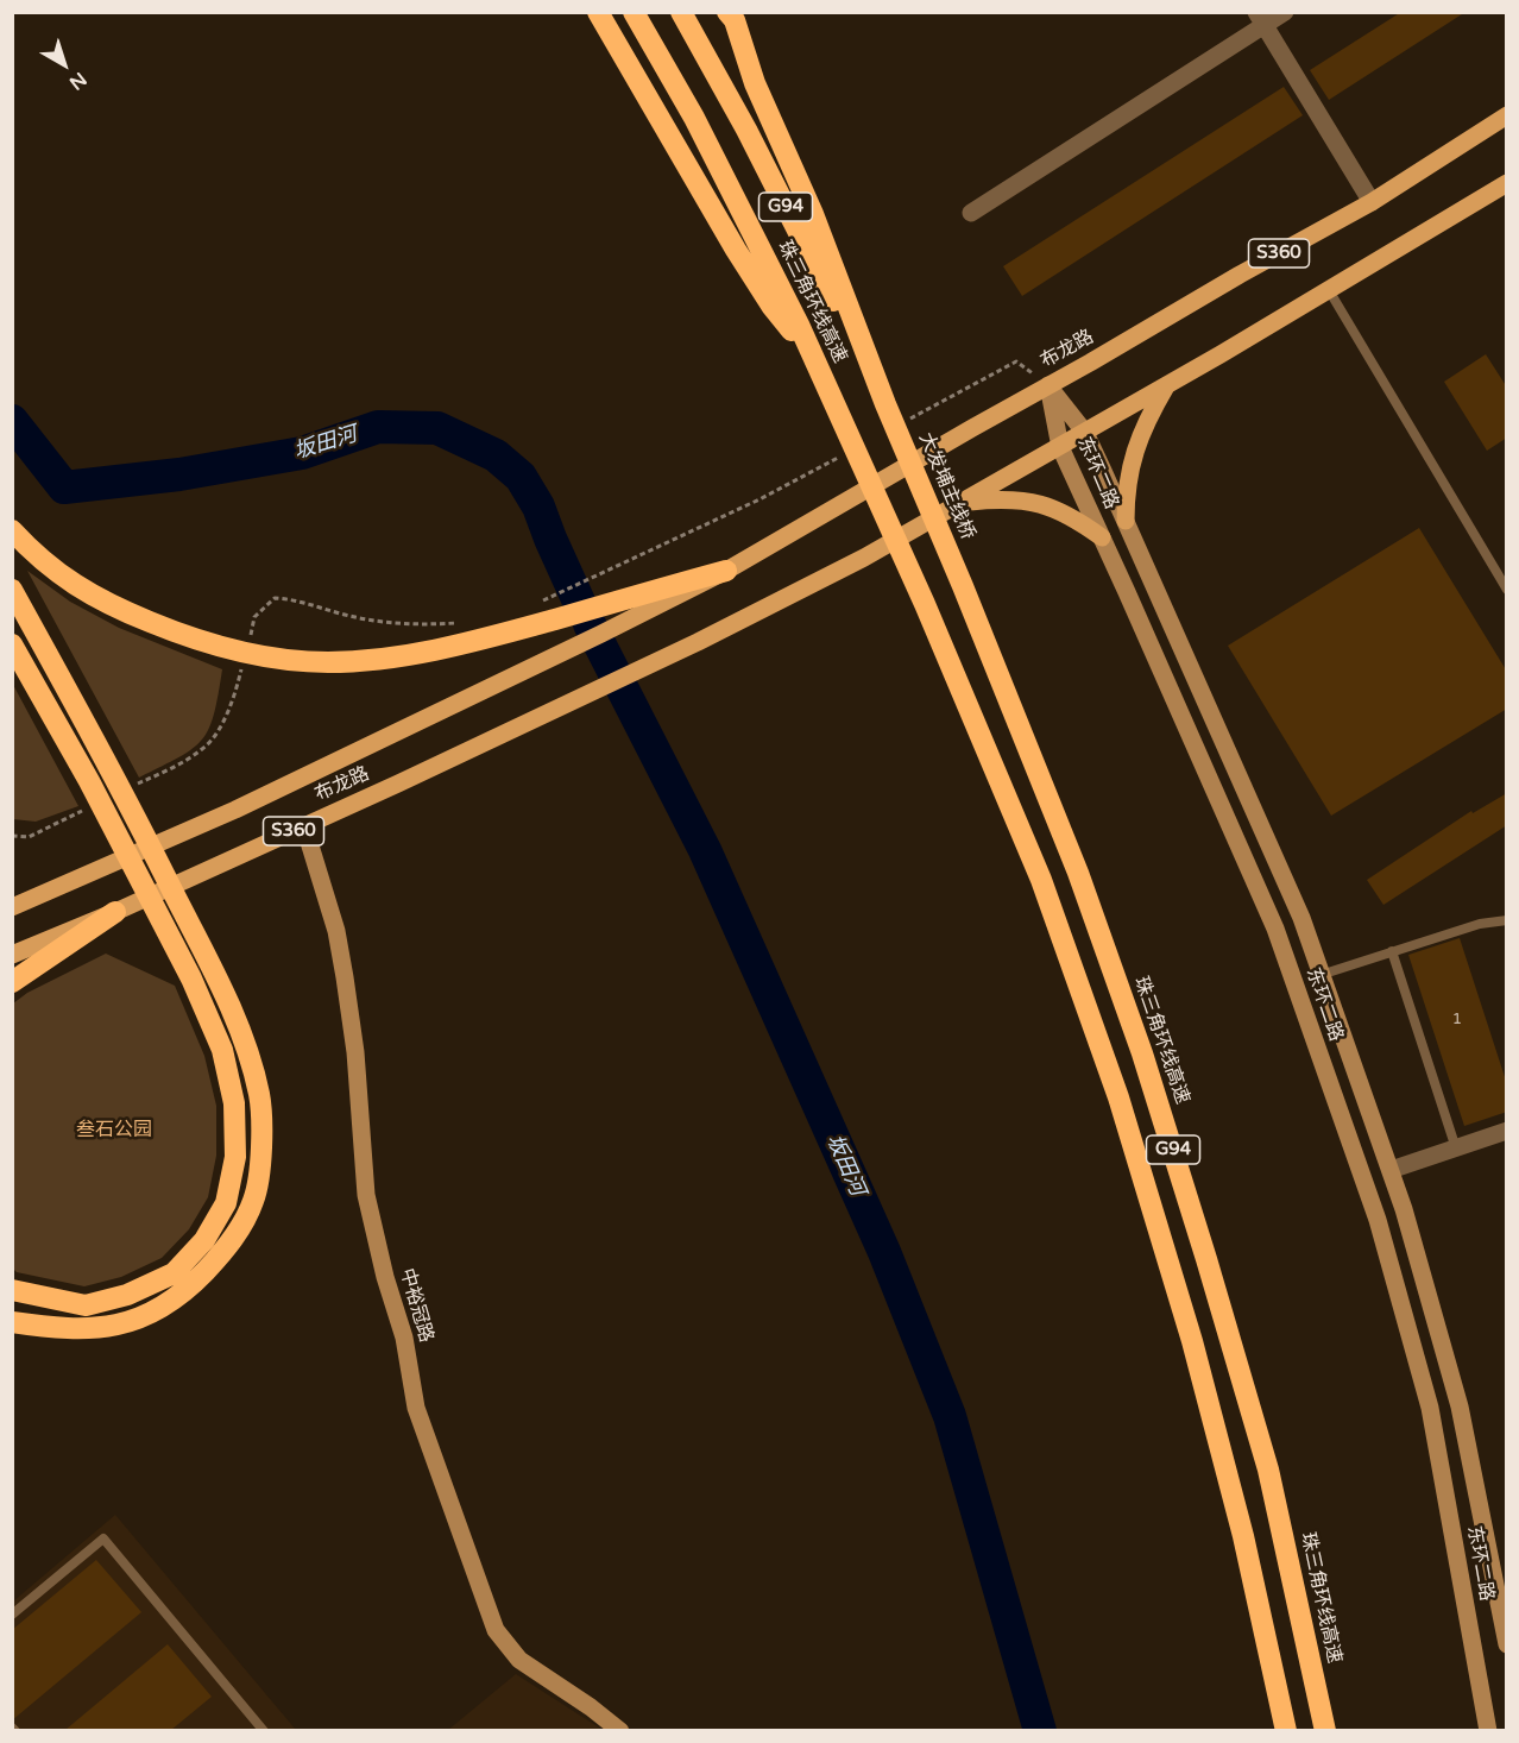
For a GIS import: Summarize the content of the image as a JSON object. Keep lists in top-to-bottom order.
{
  "streets": {
    "highway": ["G94", "珠三角环线高速", "大发埔主线桥"],
    "main road": [
      "S360",
      "布龙路",
      "东环二路",
      "中裕冠路"
    ]
  },
  "crossings": [
    ["S360", "布龙路"],
    ["S360", "东环二路"],
    ["珠三角环线高速", "大发埔主线桥"],
    ["布龙路", "东环二路"],
    ["布龙路", "中裕冠路"]
  ],
  "water": ["坂田河"],
  "parks": ["叁石公园"],
  "house_numbers": ["1"],
  "north": "bottom right"
}
